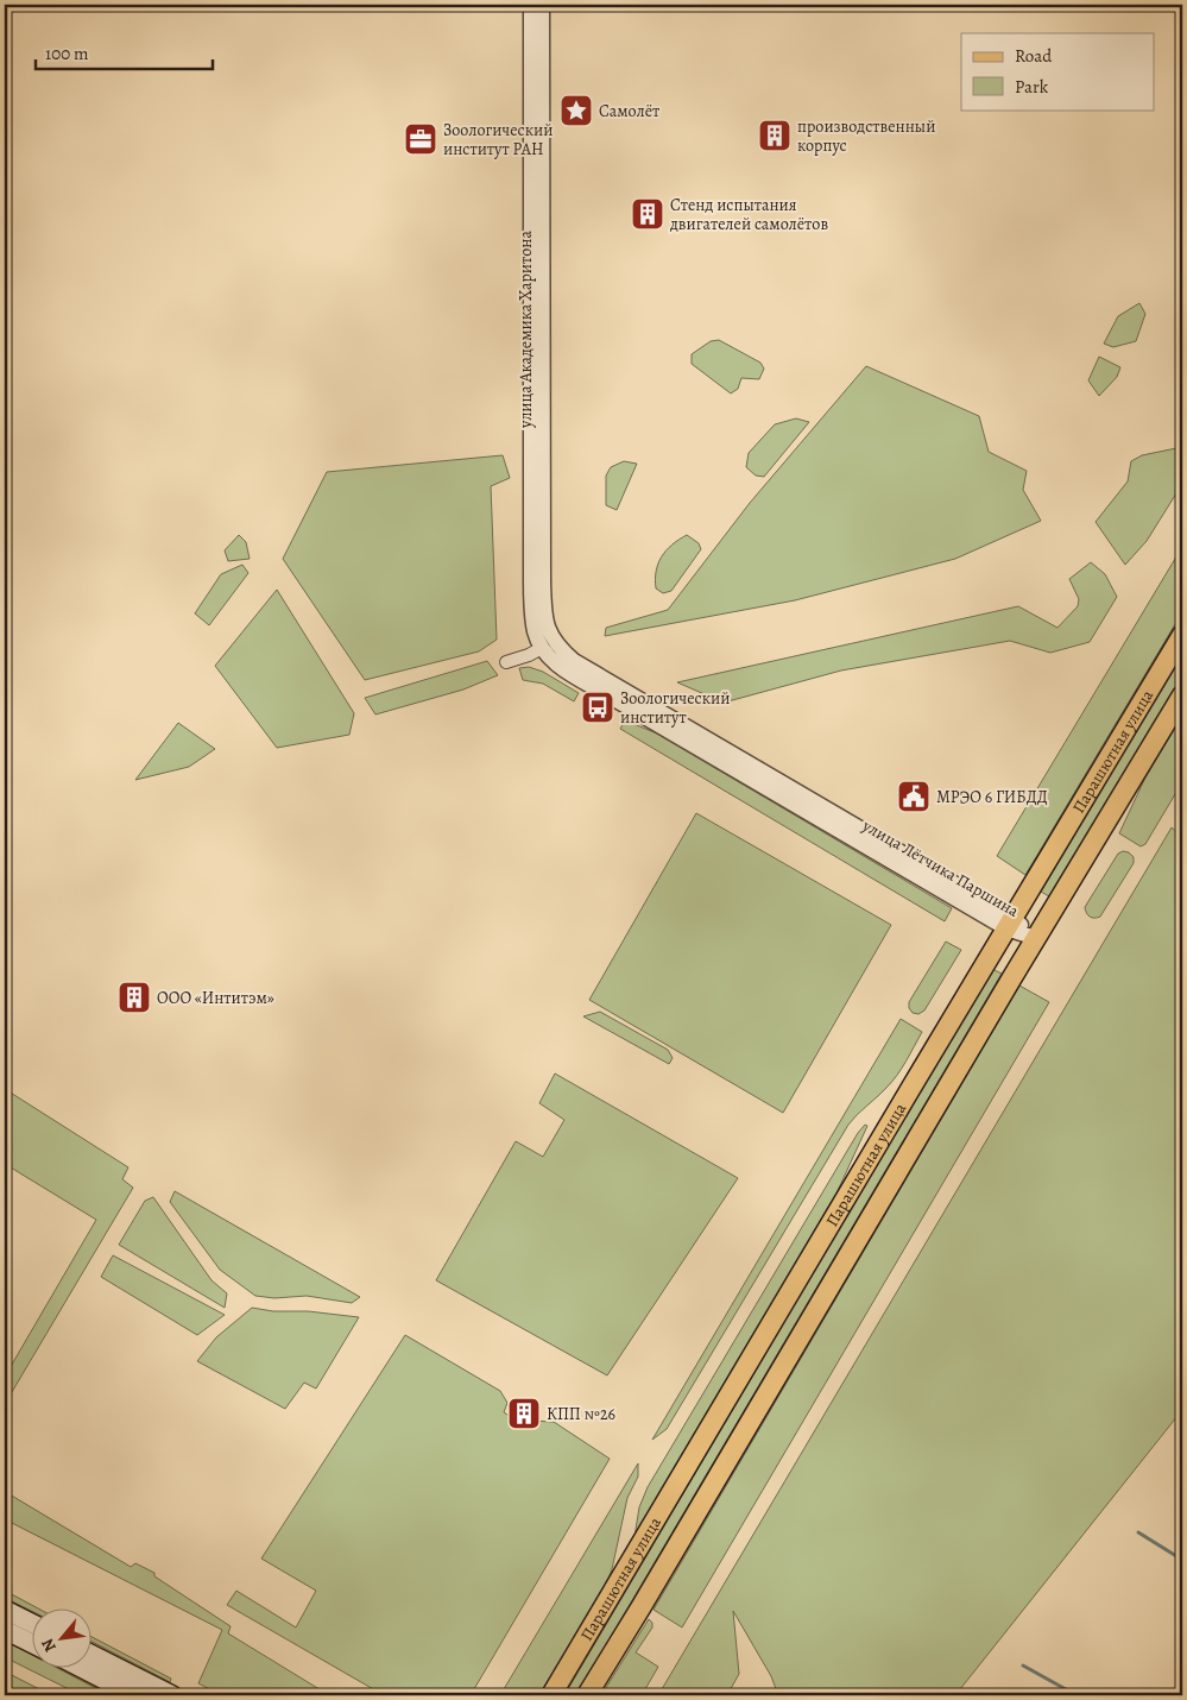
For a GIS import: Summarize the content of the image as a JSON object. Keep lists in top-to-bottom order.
{
  "streets": {
    "main road": ["Парашютная улица"],
    "street": ["улица Академика Харитона", "улица Лётчика Паршина"]
  },
  "crossings": [
    ["улица Академика Харитона", "улица Лётчика Паршина"],
    ["Парашютная улица", "улица Лётчика Паршина"]
  ],
  "places": {
    "place": ["Самолёт"],
    "building": [
      "производственный корпус",
      "Стенд испытания двигателей самолётов",
      "ООО «Интитэм»",
      "КПП №26"
    ],
    "office": ["Зоологический институт РАН"],
    "bus stop": ["Зоологический институт"],
    "public building": ["МРЭО 6 ГИБДД"]
  },
  "legend": ["Road", "Park"],
  "scale_bar": "100 m",
  "north": "bottom left"
}
